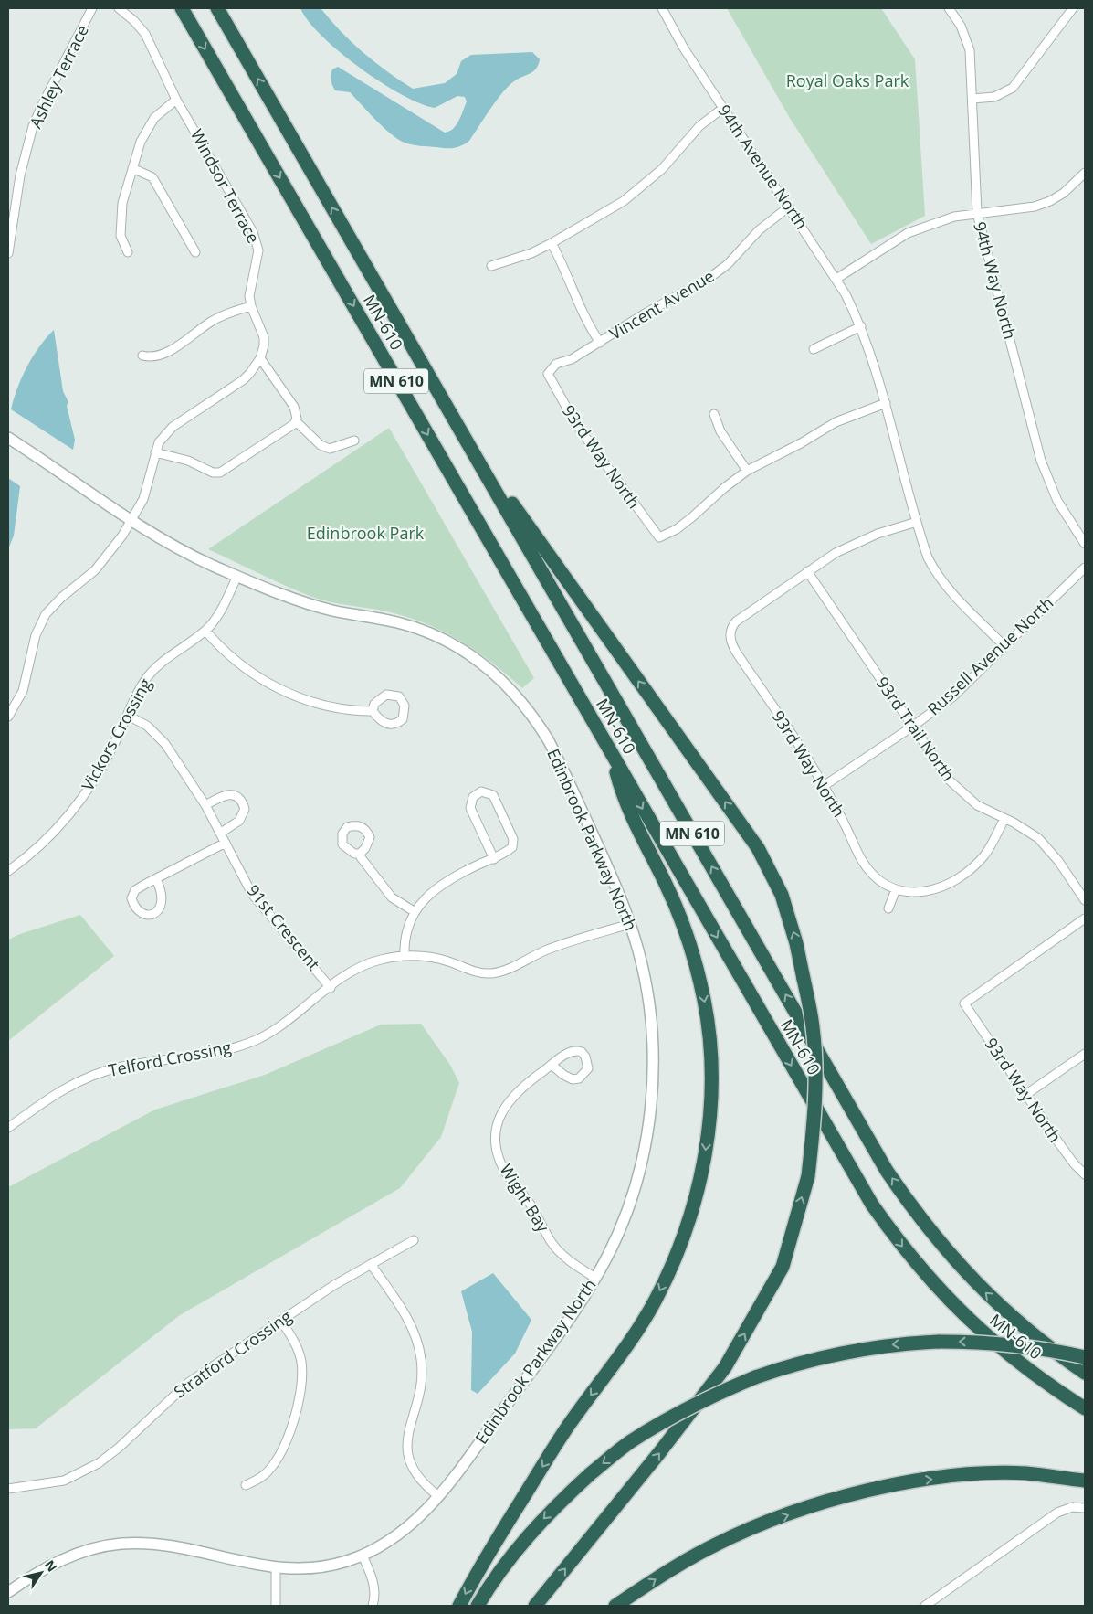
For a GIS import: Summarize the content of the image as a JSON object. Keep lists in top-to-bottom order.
{
  "streets": {
    "highway": ["MN-610", "MN 610"],
    "street": [
      "Ashley Terrace",
      "94th Avenue North",
      "Windsor Terrace",
      "94th Way North",
      "Vincent Avenue",
      "93rd Way North",
      "Russell Avenue North",
      "93rd Trail North",
      "Vickors Crossing",
      "Edinbrook Parkway North",
      "91st Crescent",
      "Telford Crossing",
      "Wight Bay",
      "Stratford Crossing"
    ]
  },
  "crossings": [
    ["94th Avenue North", "Vincent Avenue"],
    ["94th Avenue North", "Russell Avenue North"],
    ["Vincent Avenue", "93rd Way North"],
    ["93rd Way North", "Russell Avenue North"],
    ["93rd Way North", "93rd Trail North"],
    ["Russell Avenue North", "93rd Trail North"],
    ["Vickors Crossing", "Edinbrook Parkway North"],
    ["Vickors Crossing", "91st Crescent"],
    ["Edinbrook Parkway North", "Telford Crossing"],
    ["Edinbrook Parkway North", "Wight Bay"],
    ["91st Crescent", "Telford Crossing"]
  ],
  "parks": ["Royal Oaks Park", "Edinbrook Park"],
  "north": "top right"
}
